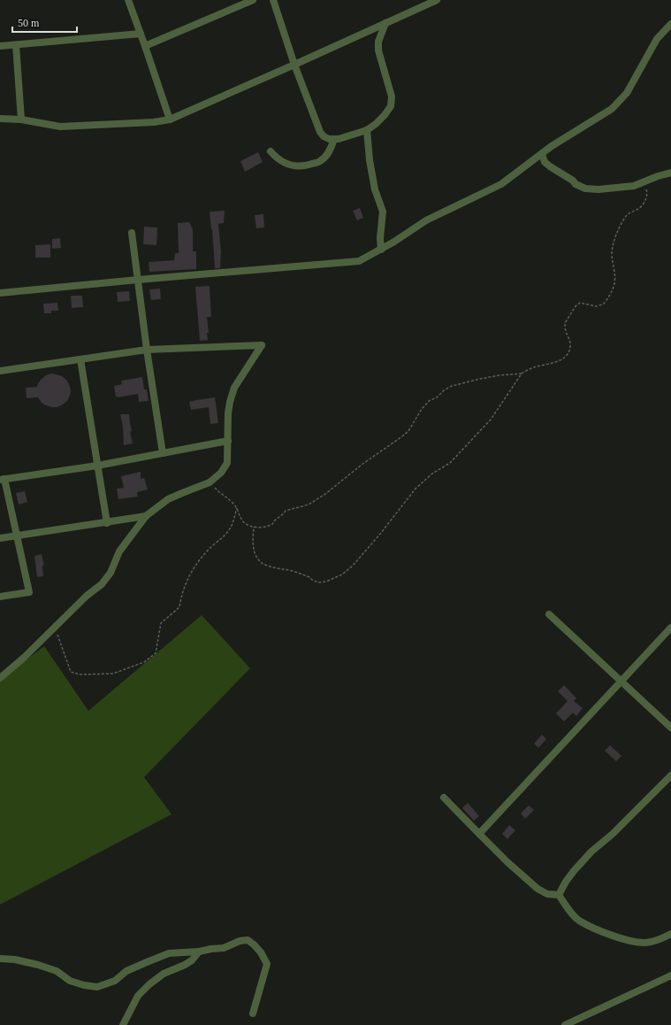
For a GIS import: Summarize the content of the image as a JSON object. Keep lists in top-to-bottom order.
{
  "scale_bar": "50 m"
}
